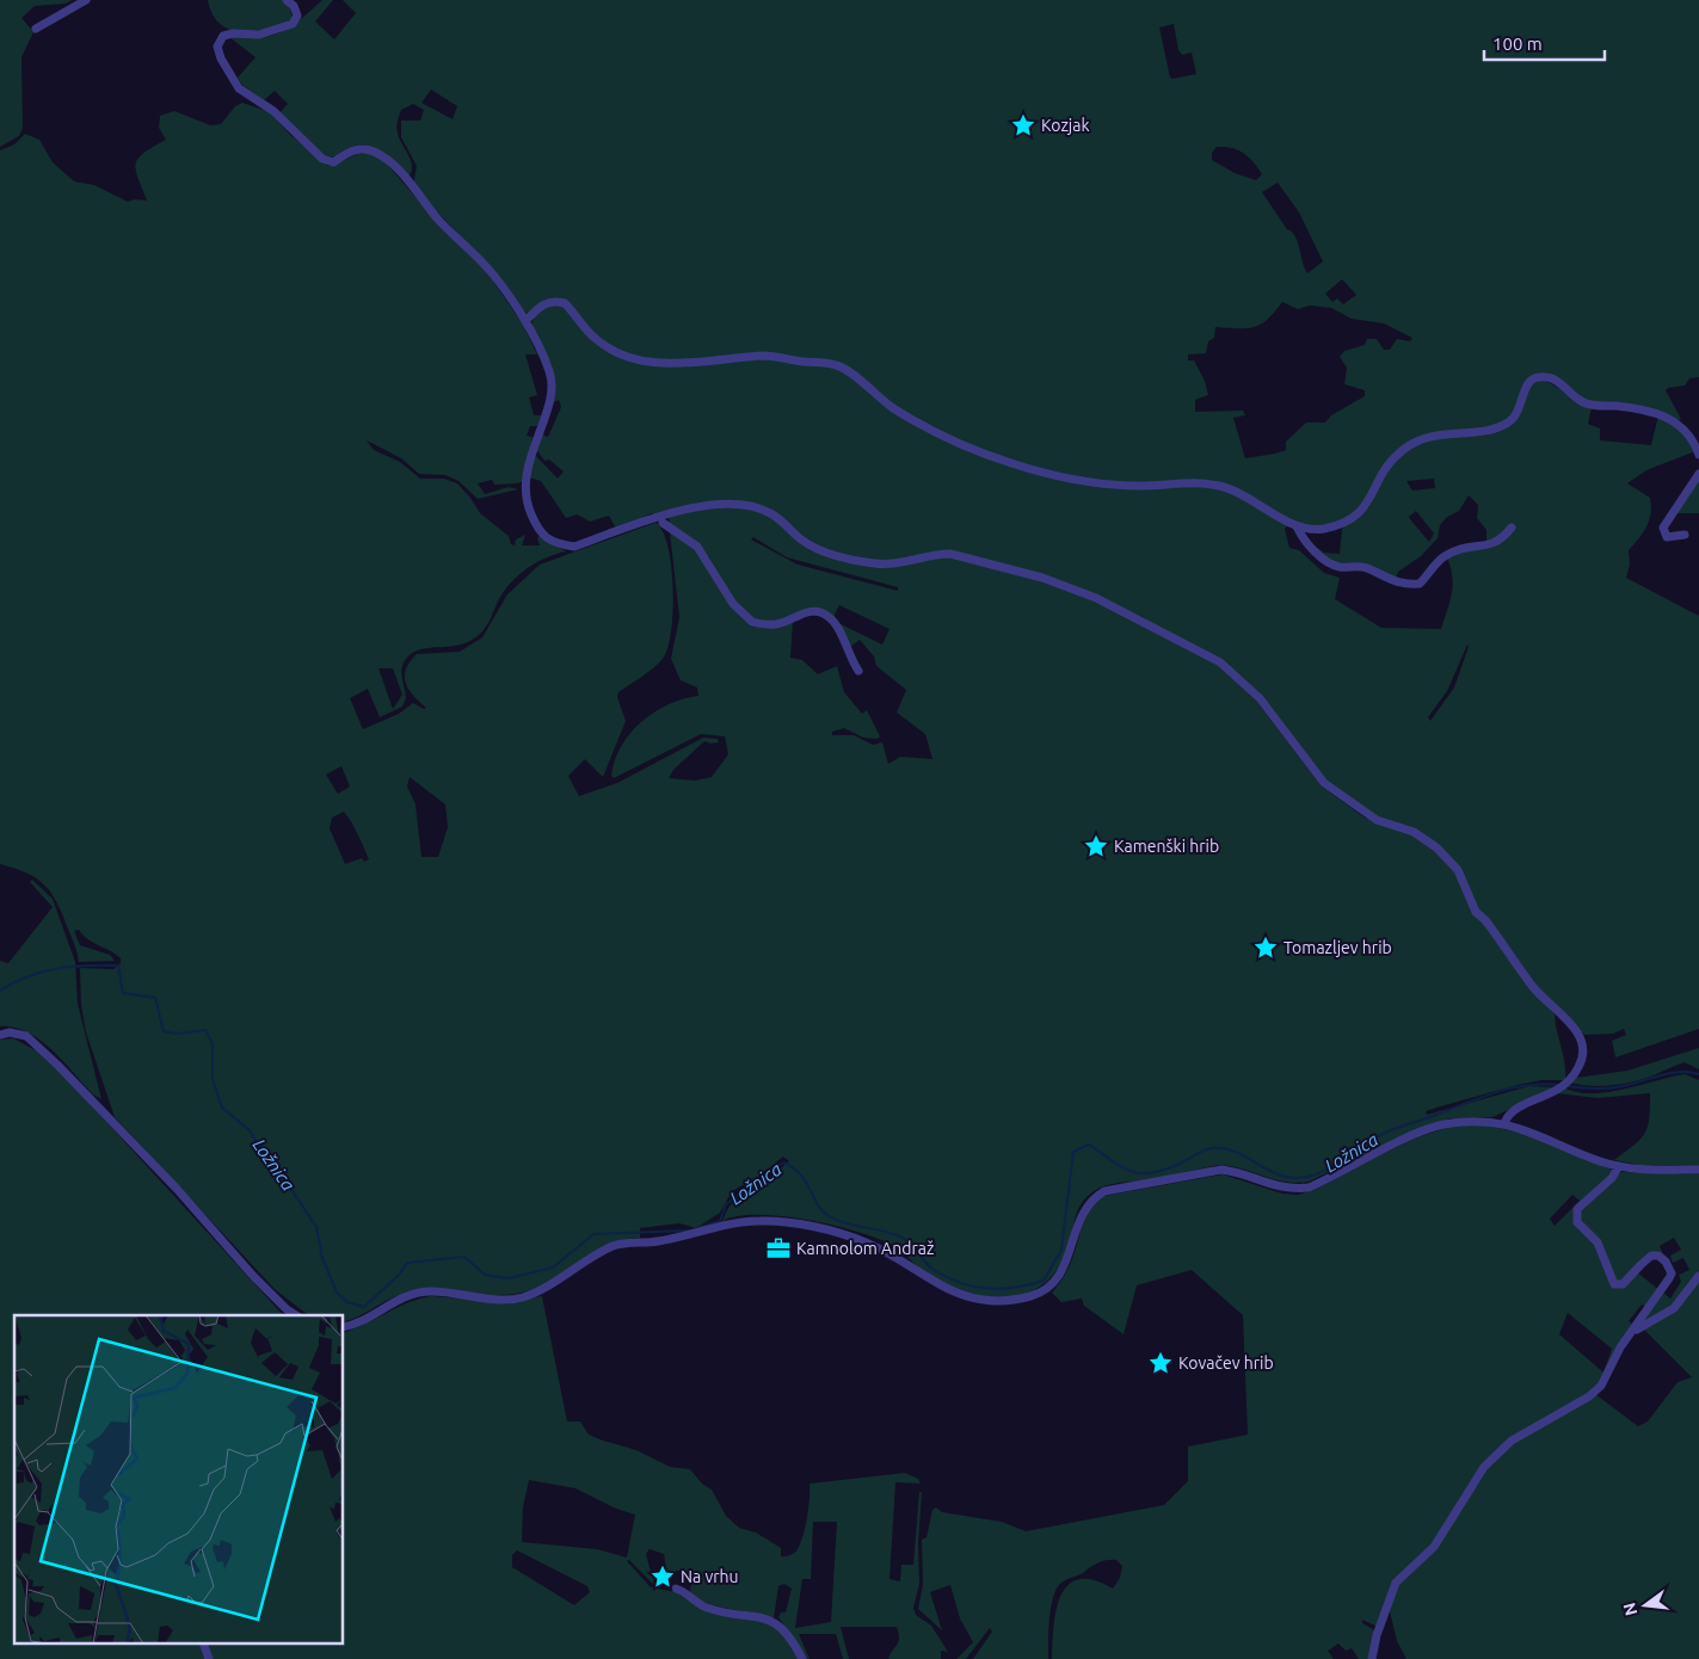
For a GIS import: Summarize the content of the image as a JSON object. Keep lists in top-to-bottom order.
{
  "water": ["Ložnica"],
  "places": {
    "place": [
      "Kozjak",
      "Kamenški hrib",
      "Tomazljev hrib",
      "Kovačev hrib",
      "Na vrhu"
    ],
    "office": ["Kamnolom Andraž"]
  },
  "scale_bar": "100 m",
  "north": "left"
}
